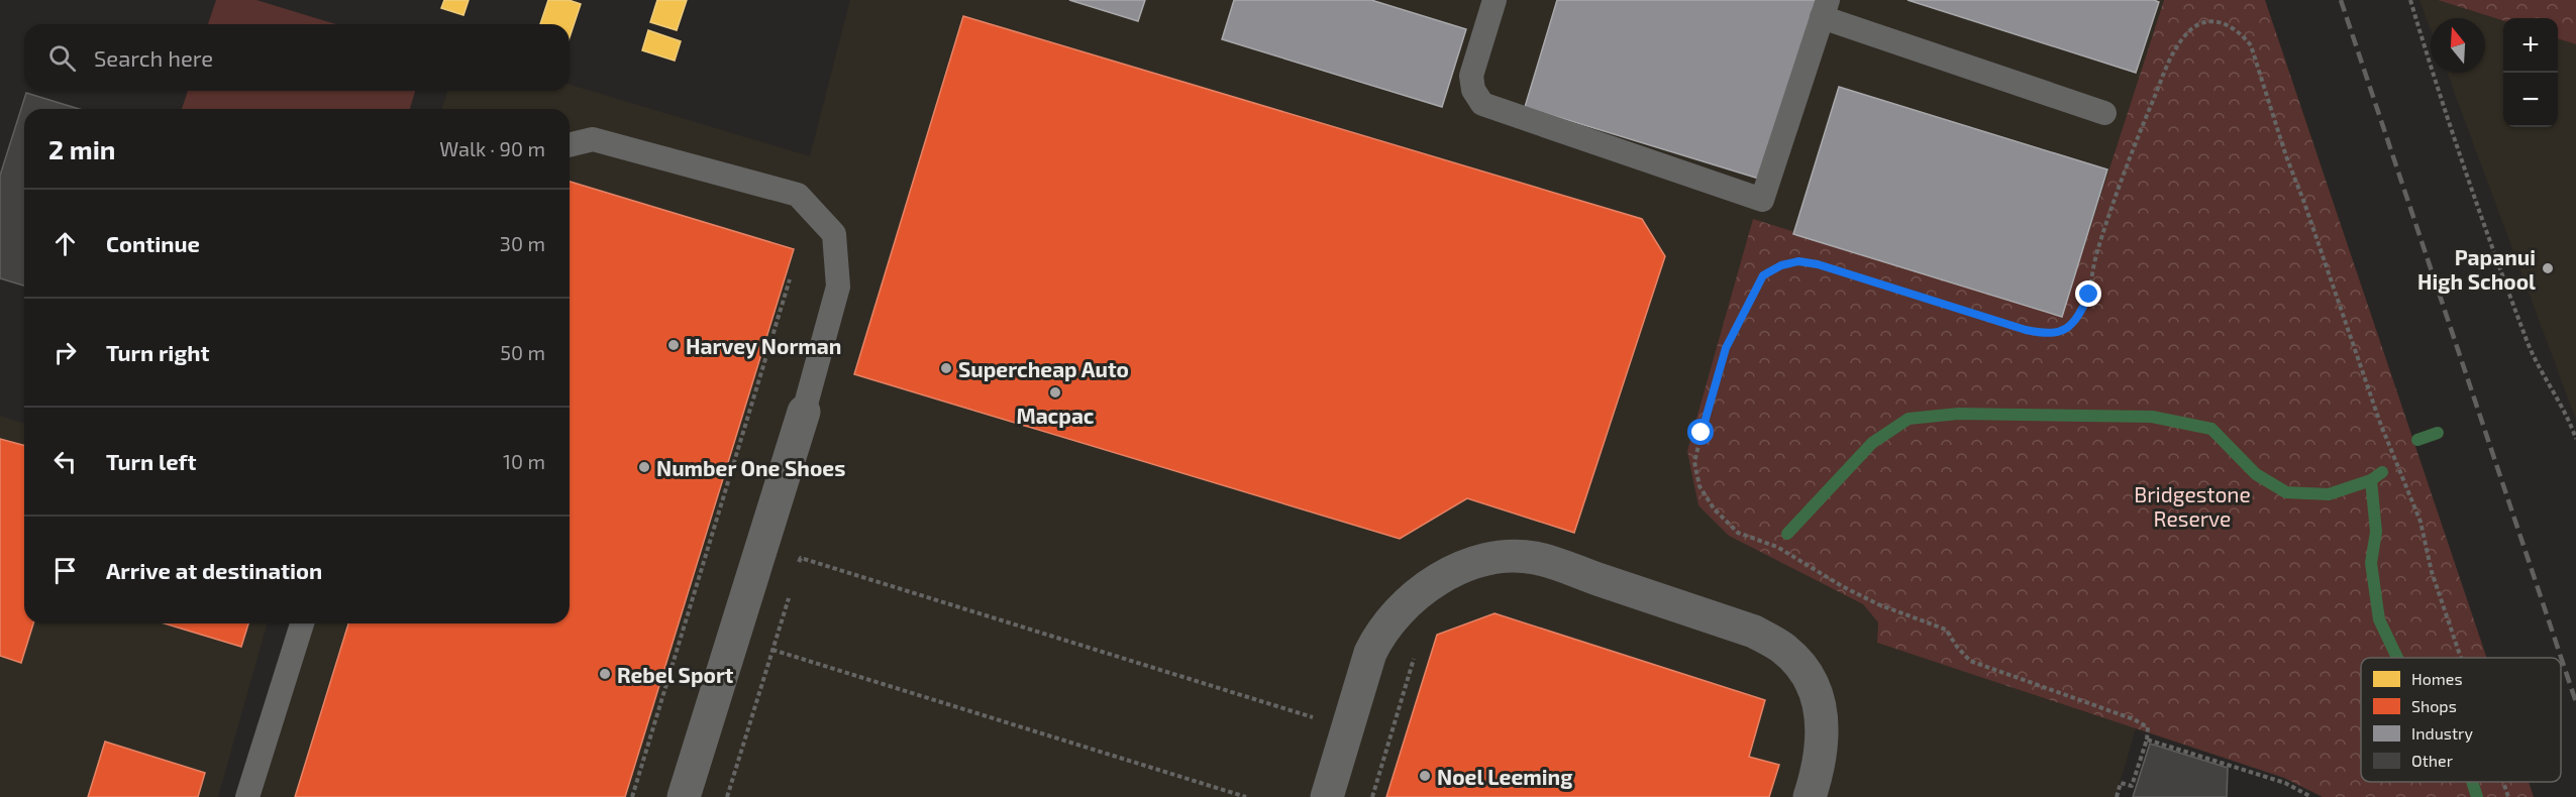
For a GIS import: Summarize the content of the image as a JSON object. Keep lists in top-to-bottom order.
{
  "parks": ["Bridgestone Reserve"],
  "places": [
    "Papanui High School",
    "Harvey Norman",
    "Supercheap Auto",
    "Macpac",
    "Number One Shoes",
    "Rebel Sport",
    "Noel Leeming"
  ],
  "legend": [
    "Homes",
    "Shops",
    "Industry",
    "Other"
  ],
  "north": "top",
  "page": {
    "map_buttons": ["+", "−"],
    "search": "Search here",
    "heading": ["2 min", "Walk · 90 m"],
    "list": [
      ["Continue", "30 m"],
      ["Turn right", "50 m"],
      ["Turn left", "10 m"],
      "Arrive at destination"
    ]
  }
}
